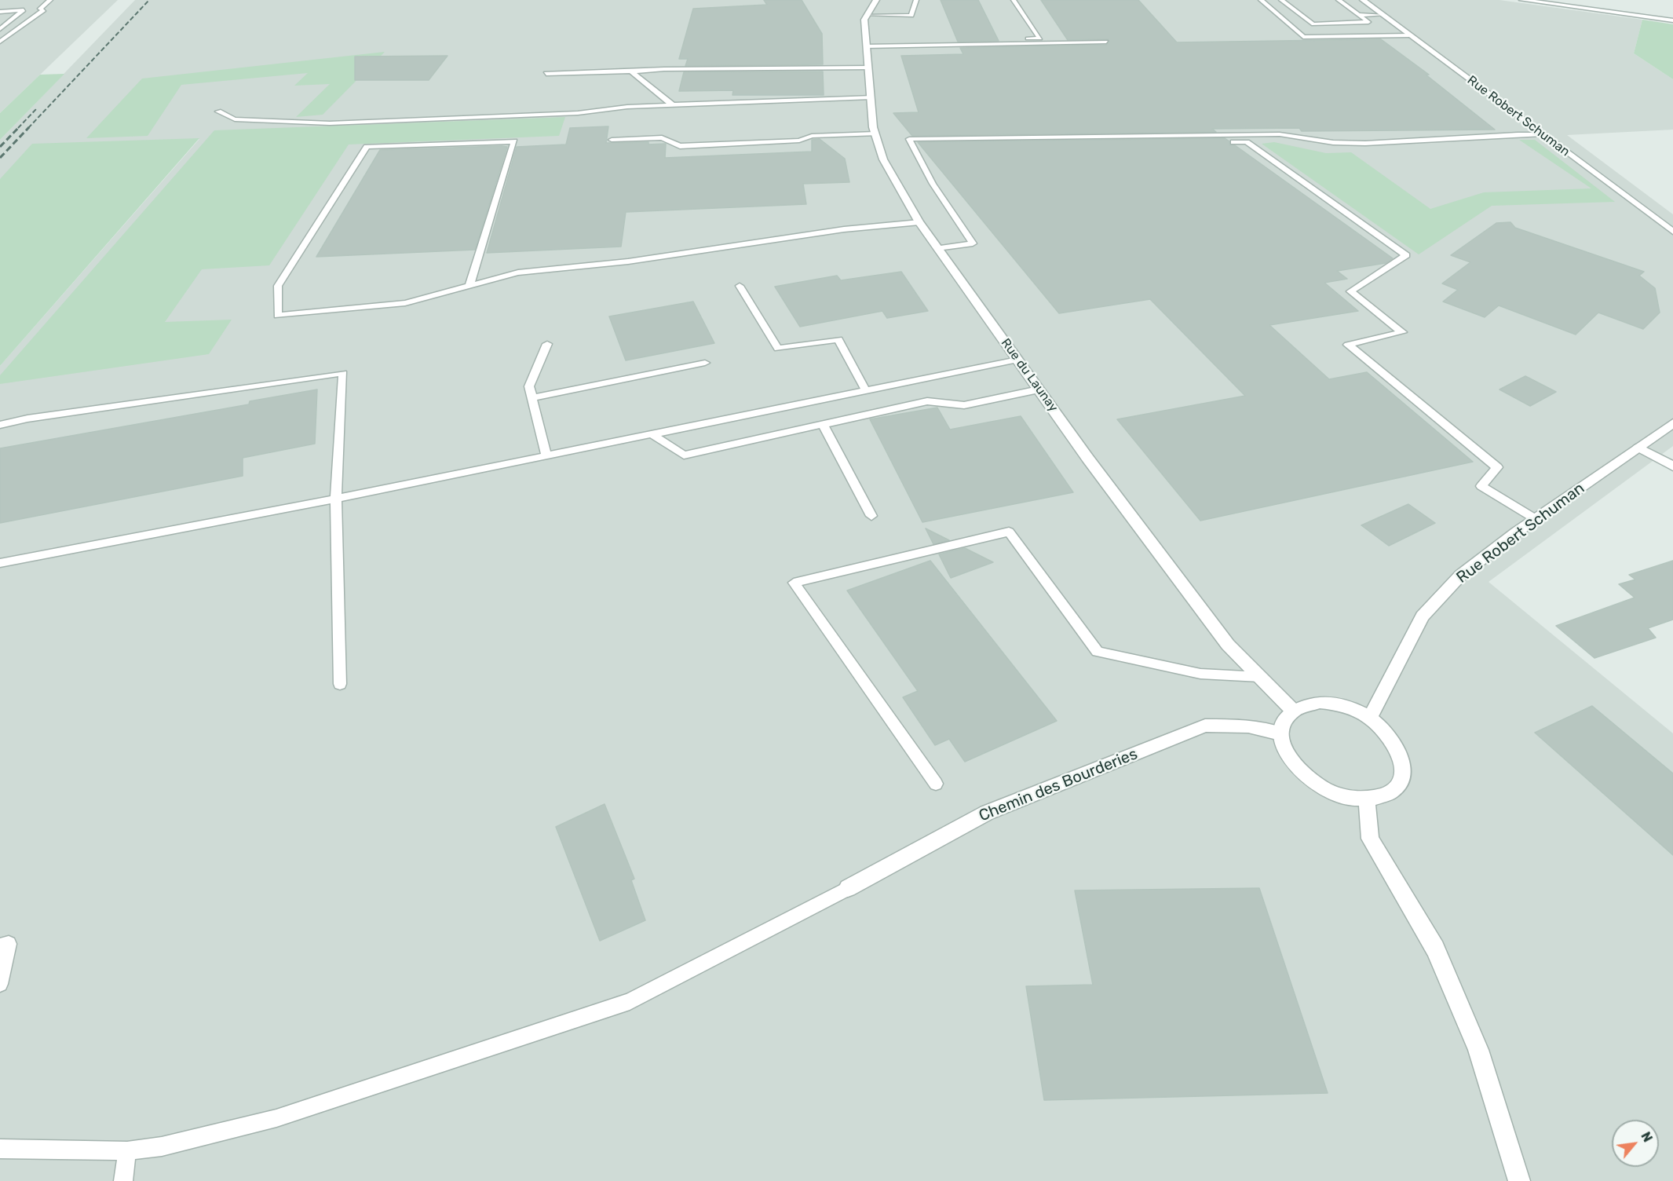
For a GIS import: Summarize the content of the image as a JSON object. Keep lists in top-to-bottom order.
{
  "streets": {
    "street": ["Rue Robert Schuman", "Rue du Launay", "Chemin des Bourderies"]
  },
  "crossings": [
    ["Rue Robert Schuman", "Rue du Launay"],
    ["Rue Robert Schuman", "Chemin des Bourderies"],
    ["Rue du Launay", "Chemin des Bourderies"]
  ],
  "north": "top right"
}
